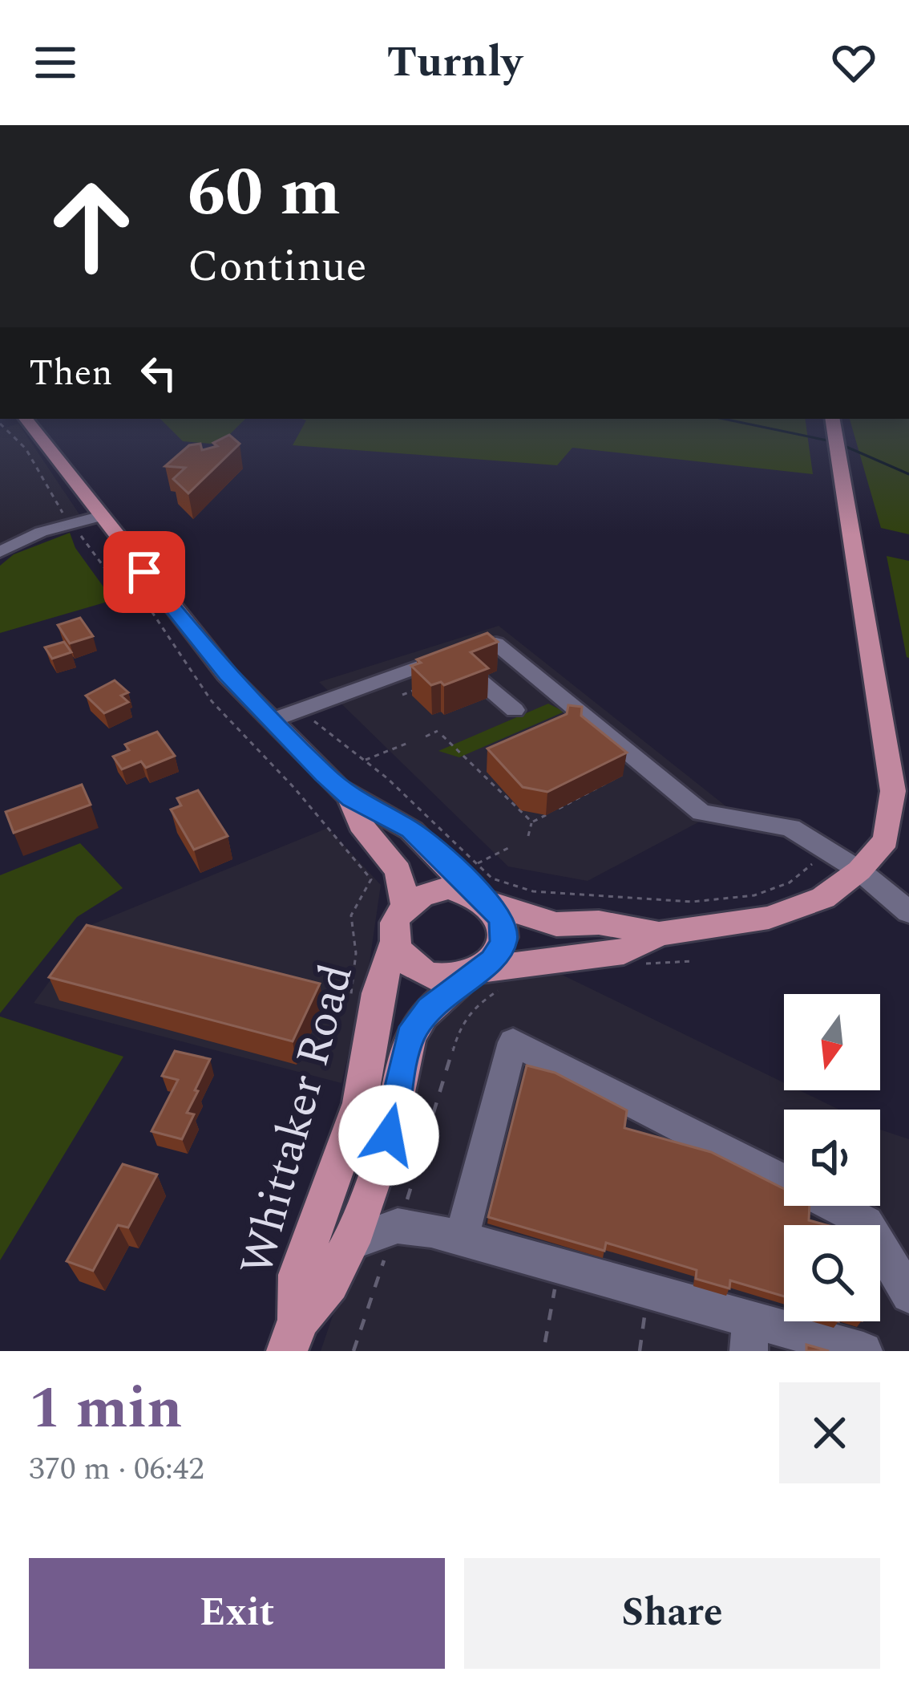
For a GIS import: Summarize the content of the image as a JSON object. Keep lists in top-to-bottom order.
{
  "streets": {
    "main road": ["Whittaker Road"]
  },
  "north": "bottom",
  "page": {
    "header": "Turnly",
    "turn": ["60 m", "Continue"],
    "then": "Then",
    "heading": ["1 min", "370 m · 06:42"],
    "buttons": ["Exit", "Share"]
  }
}
